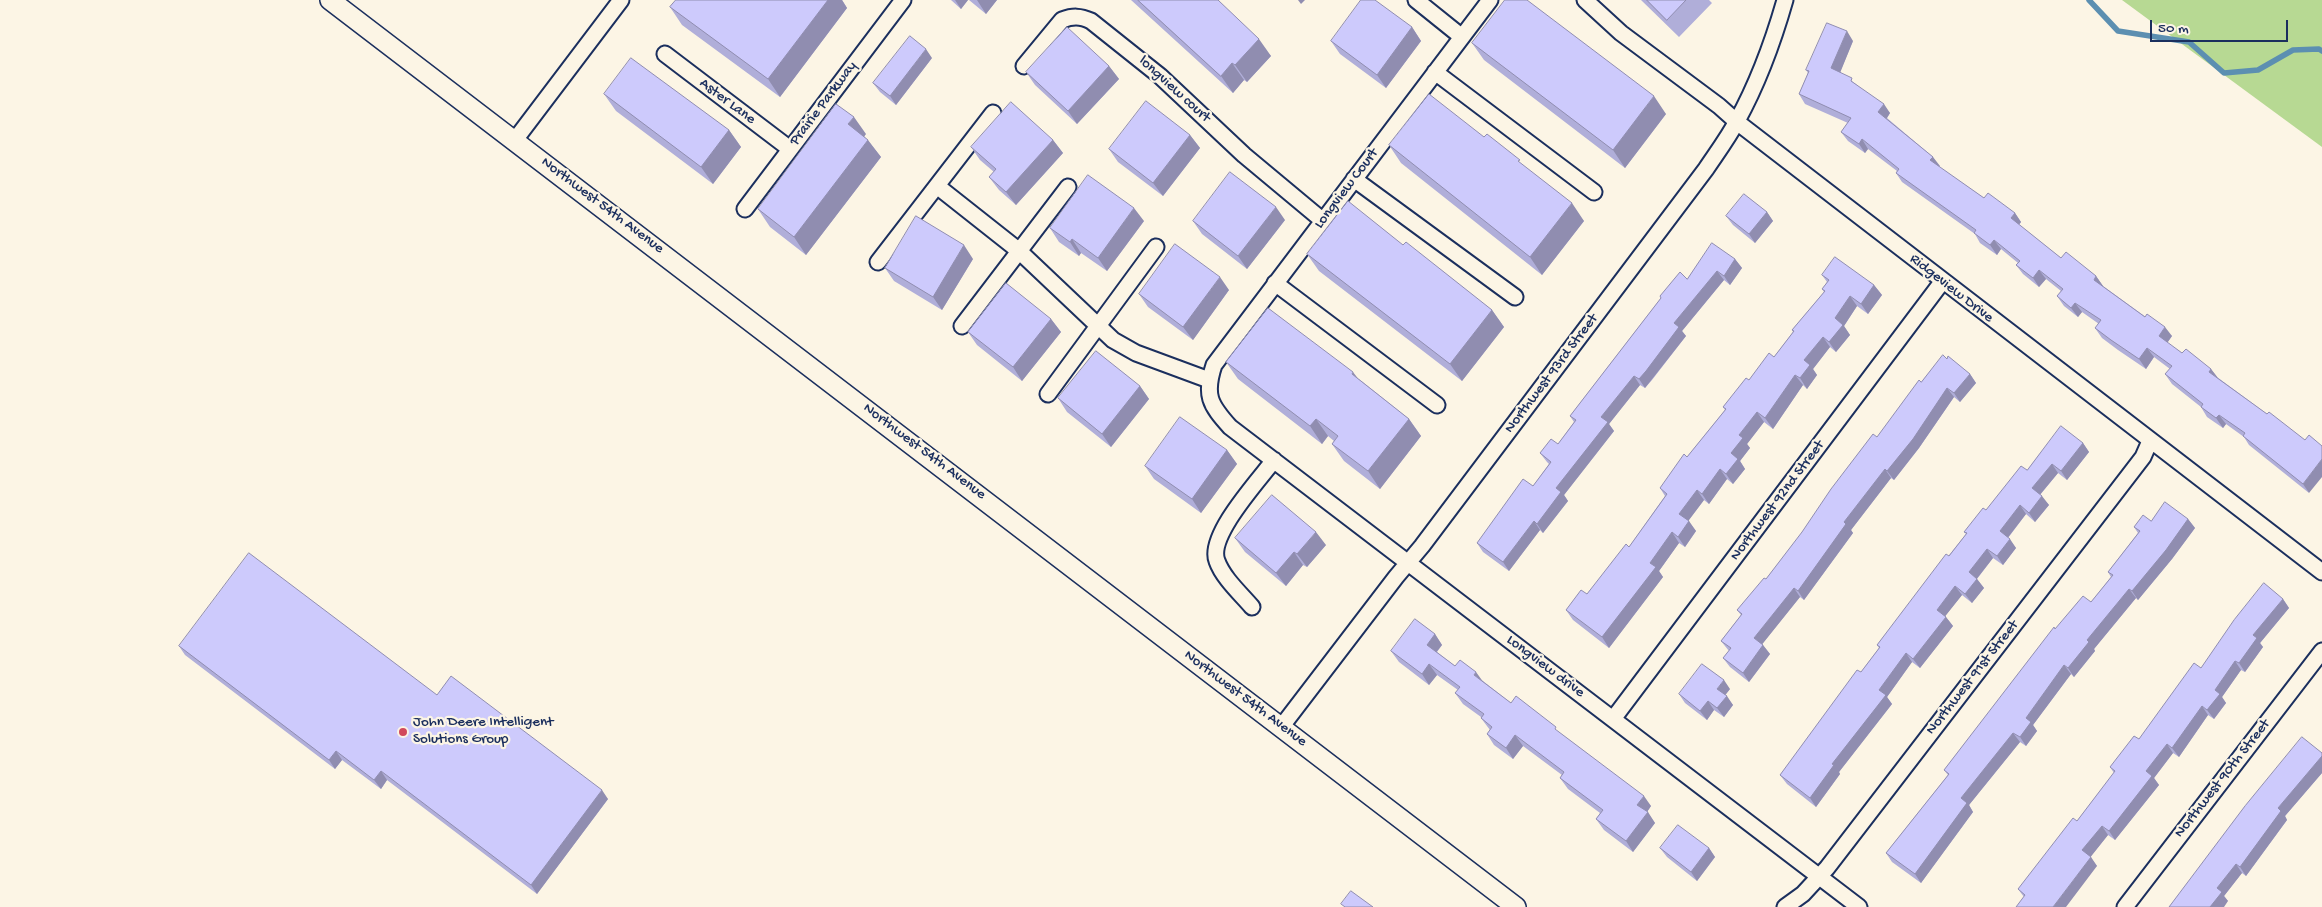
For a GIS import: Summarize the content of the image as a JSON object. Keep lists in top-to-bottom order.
{
  "streets": {
    "street": [
      "longview court",
      "Aster Lane",
      "Prairie Parkway",
      "Longview Court",
      "Northwest 54th Avenue",
      "Ridgeview Drive",
      "Northwest 93rd Street",
      "Northwest 92nd Street",
      "Longview drive",
      "Northwest 91st Street",
      "Northwest 90th Street"
    ]
  },
  "crossings": [
    ["longview court", "Longview Court"],
    ["Aster Lane", "Prairie Parkway"],
    ["Longview Court", "Longview drive"],
    ["Northwest 54th Avenue", "Northwest 93rd Street"],
    ["Ridgeview Drive", "Northwest 93rd Street"],
    ["Ridgeview Drive", "Northwest 92nd Street"],
    ["Ridgeview Drive", "Northwest 91st Street"],
    ["Northwest 93rd Street", "Longview drive"],
    ["Northwest 92nd Street", "Longview drive"],
    ["Longview drive", "Northwest 91st Street"]
  ],
  "places": ["John Deere Intelligent Solutions Group"],
  "scale_bar": "50 m"
}
